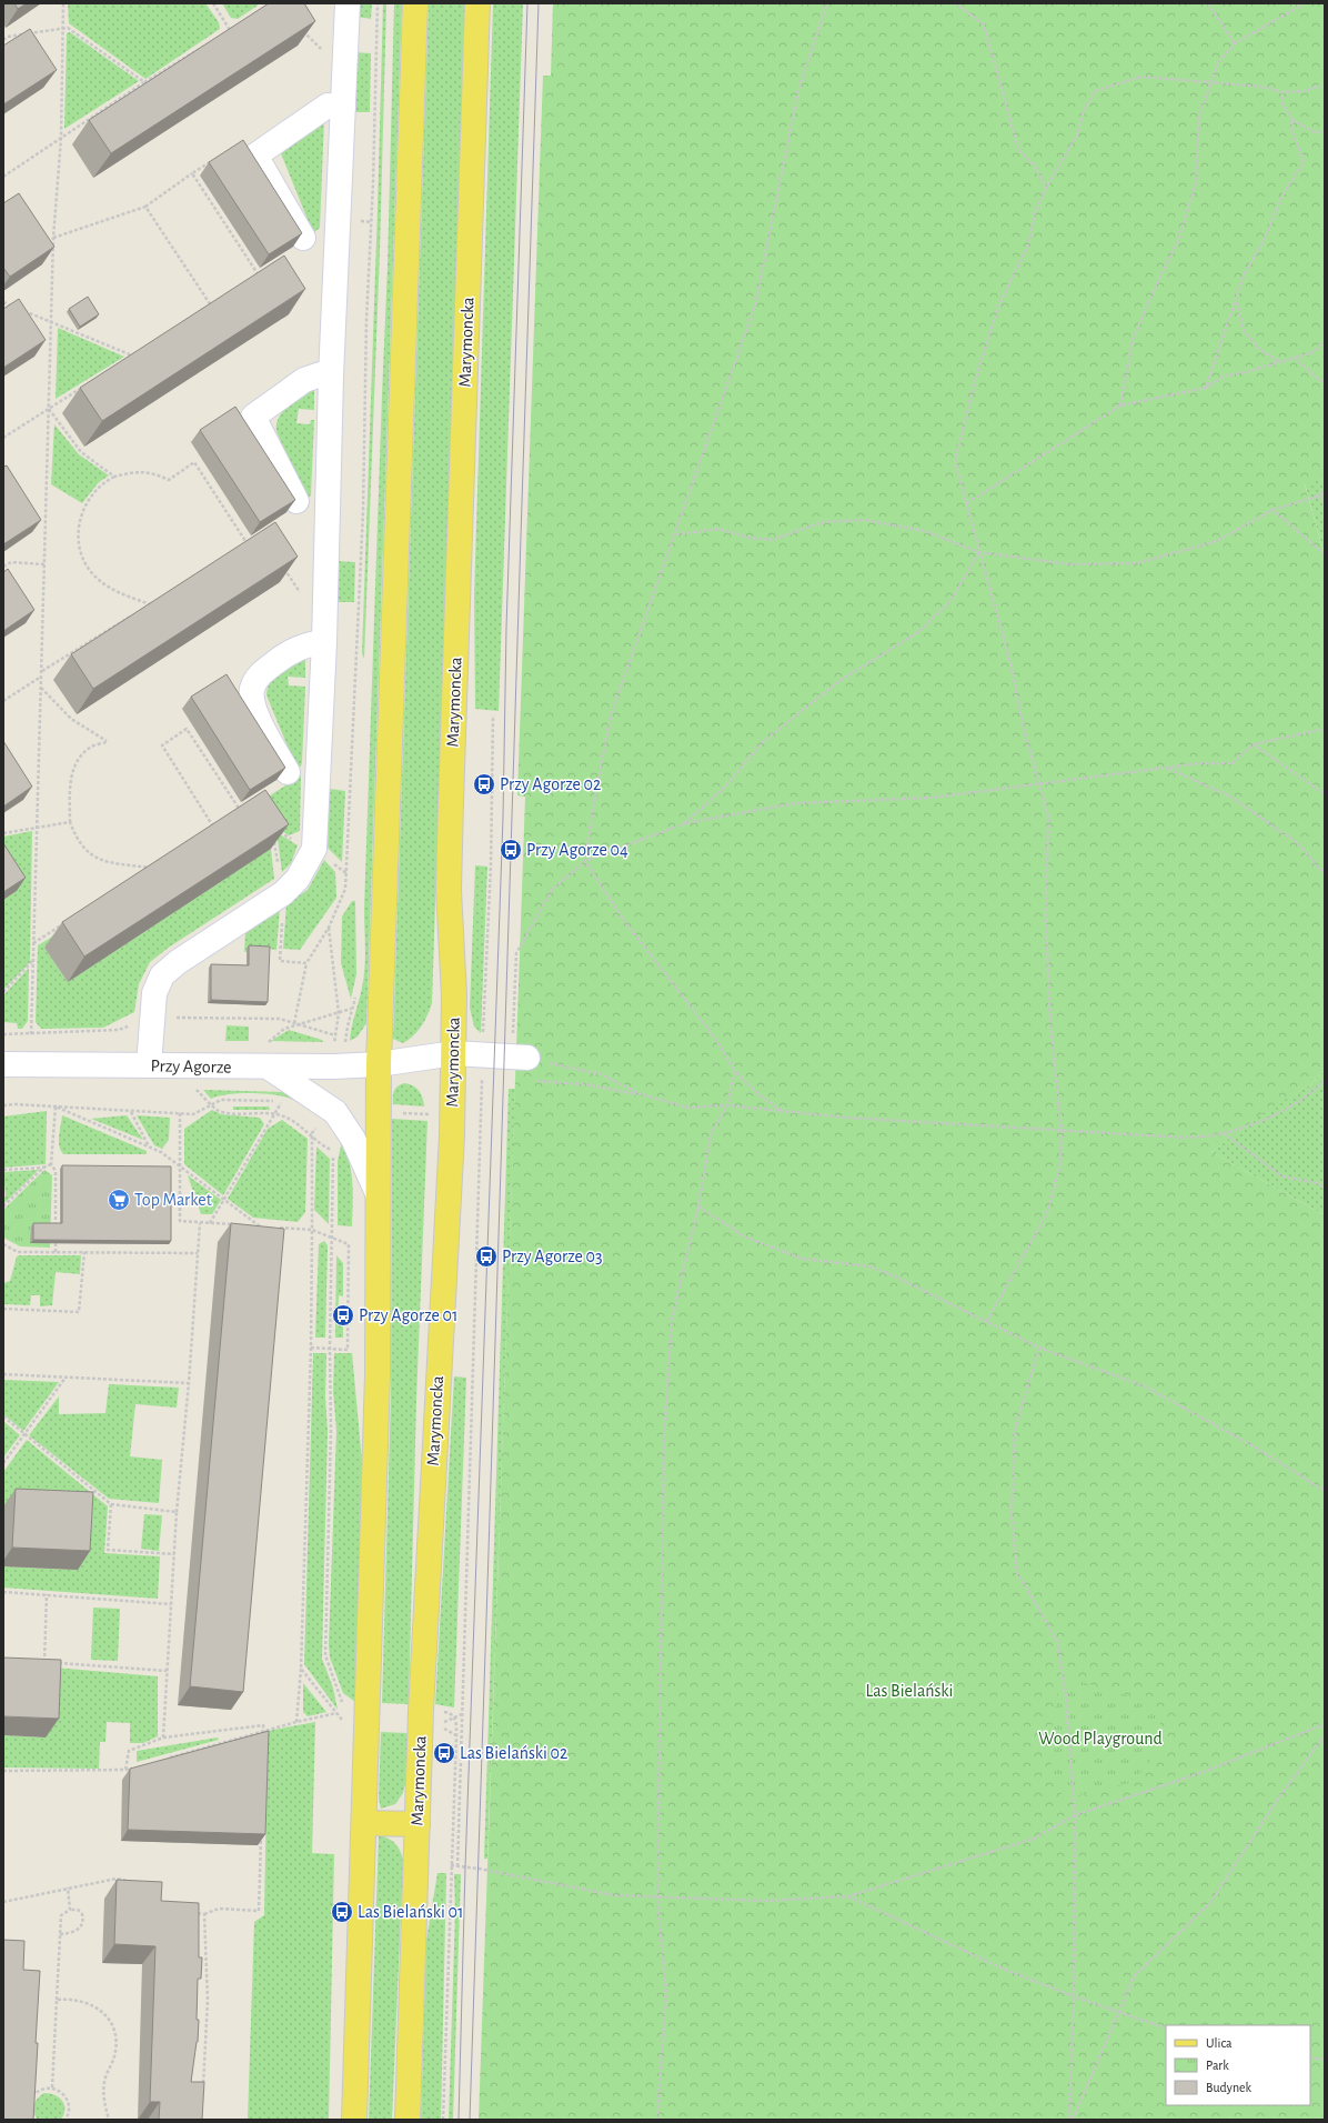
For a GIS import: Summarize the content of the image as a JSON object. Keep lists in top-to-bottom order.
{
  "streets": {
    "main road": ["Marymoncka"],
    "street": ["Przy Agorze"]
  },
  "crossings": [
    ["Marymoncka", "Przy Agorze"]
  ],
  "parks": ["Las Bielański", "Wood Playground"],
  "places": {
    "bus stop": [
      "Przy Agorze 02",
      "Przy Agorze 04",
      "Przy Agorze 03",
      "Przy Agorze 01",
      "Las Bielański 02",
      "Las Bielański 01"
    ],
    "supermarket": ["Top Market"]
  },
  "legend": ["Ulica", "Park", "Budynek"]
}
